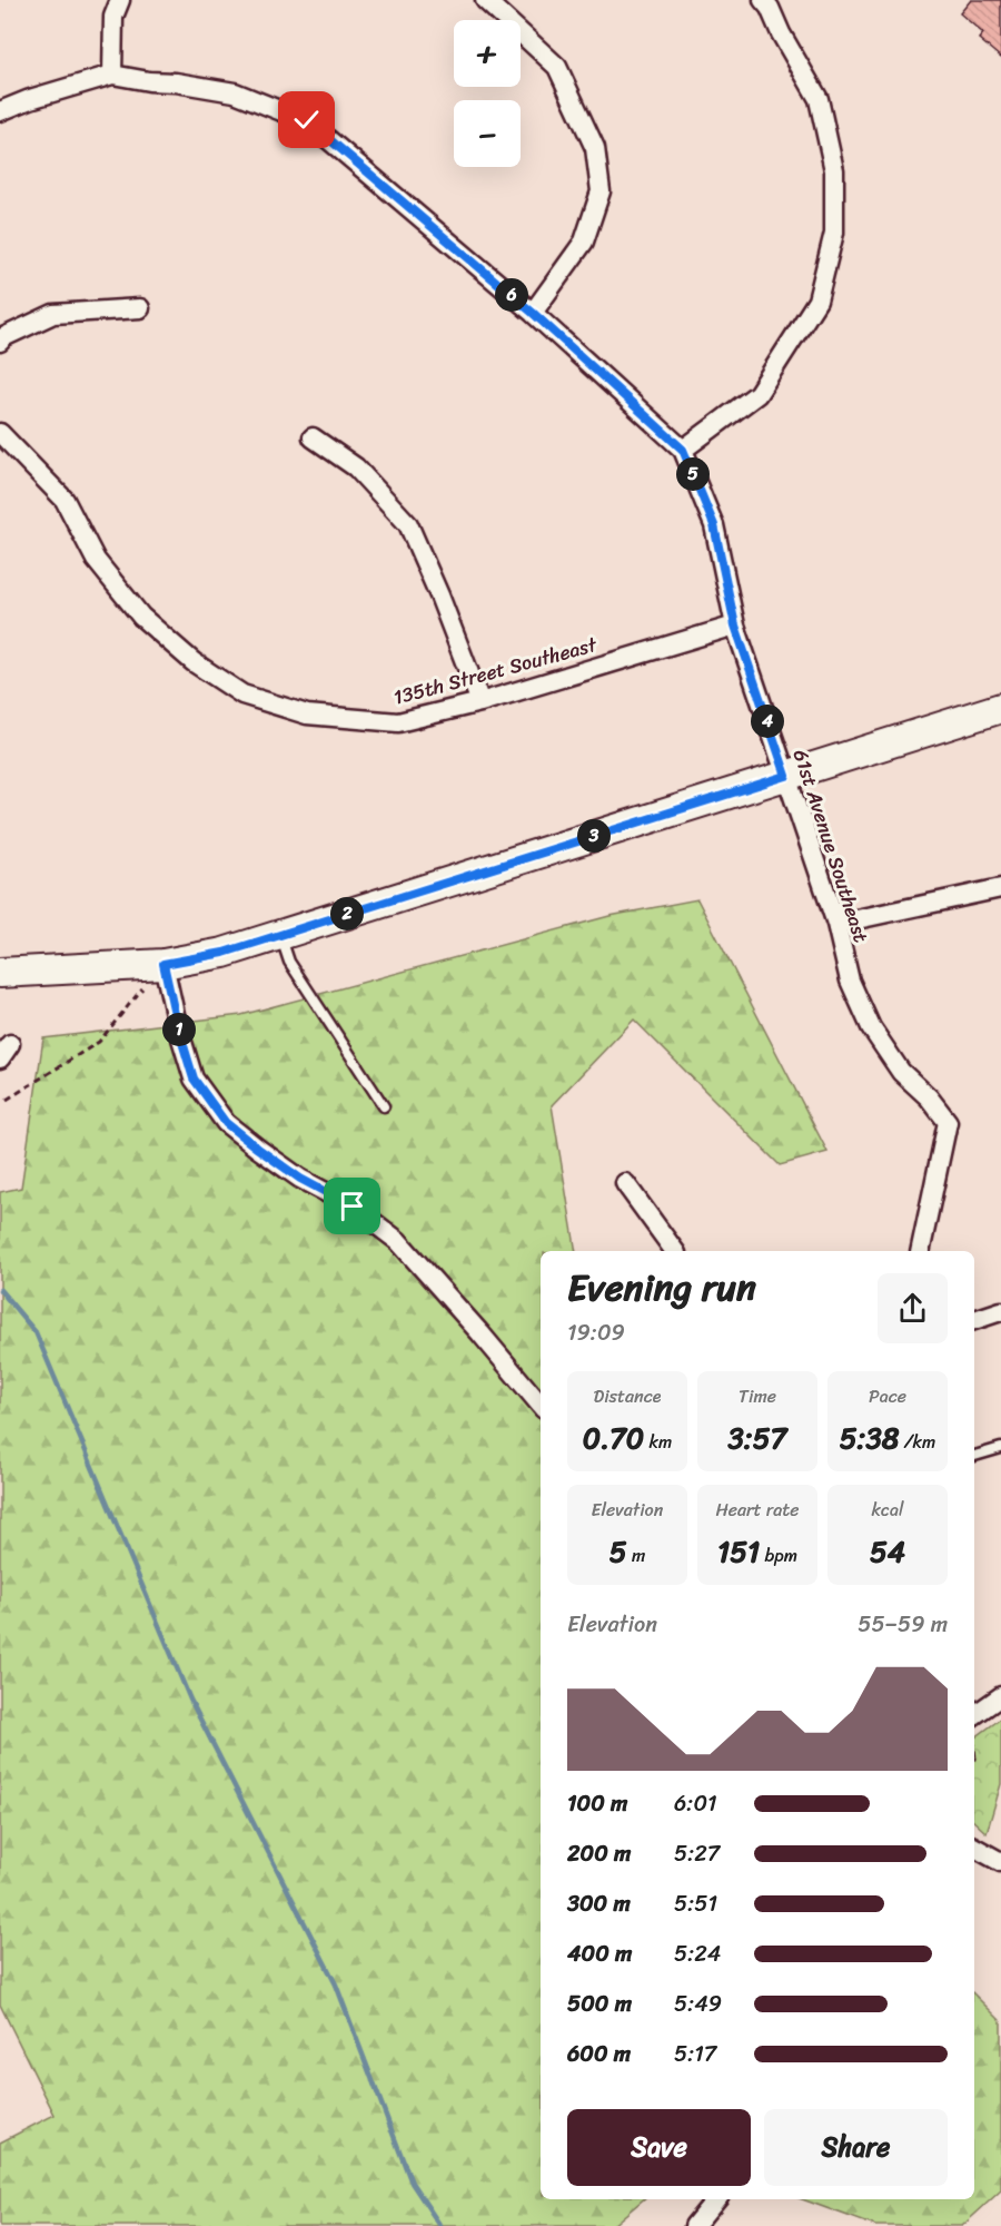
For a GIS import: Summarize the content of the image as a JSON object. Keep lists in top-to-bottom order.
{
  "streets": {
    "street": ["135th Street Southeast", "61st Avenue Southeast"]
  },
  "crossings": [
    ["135th Street Southeast", "61st Avenue Southeast"]
  ],
  "page": {
    "map_buttons": ["+", "−"],
    "pins": [
      "6",
      "5",
      "4",
      "3",
      "2",
      "1"
    ],
    "heading": ["Evening run", "19:09"],
    "stats": [
      ["Distance", "0.70 km"],
      ["Time", "3:57"],
      ["Pace", "5:38 /km"],
      ["Elevation", "5 m"],
      ["Heart rate", "151 bpm"],
      ["kcal", "54"]
    ],
    "chart": ["Elevation", "55–59 m"],
    "list": [
      {
        "name": "100 m",
        "note": "6:01"
      },
      {
        "name": "200 m",
        "note": "5:27"
      },
      {
        "name": "300 m",
        "note": "5:51"
      },
      {
        "name": "400 m",
        "note": "5:24"
      },
      {
        "name": "500 m",
        "note": "5:49"
      },
      {
        "name": "600 m",
        "note": "5:17"
      }
    ],
    "buttons": ["Save", "Share"]
  }
}
